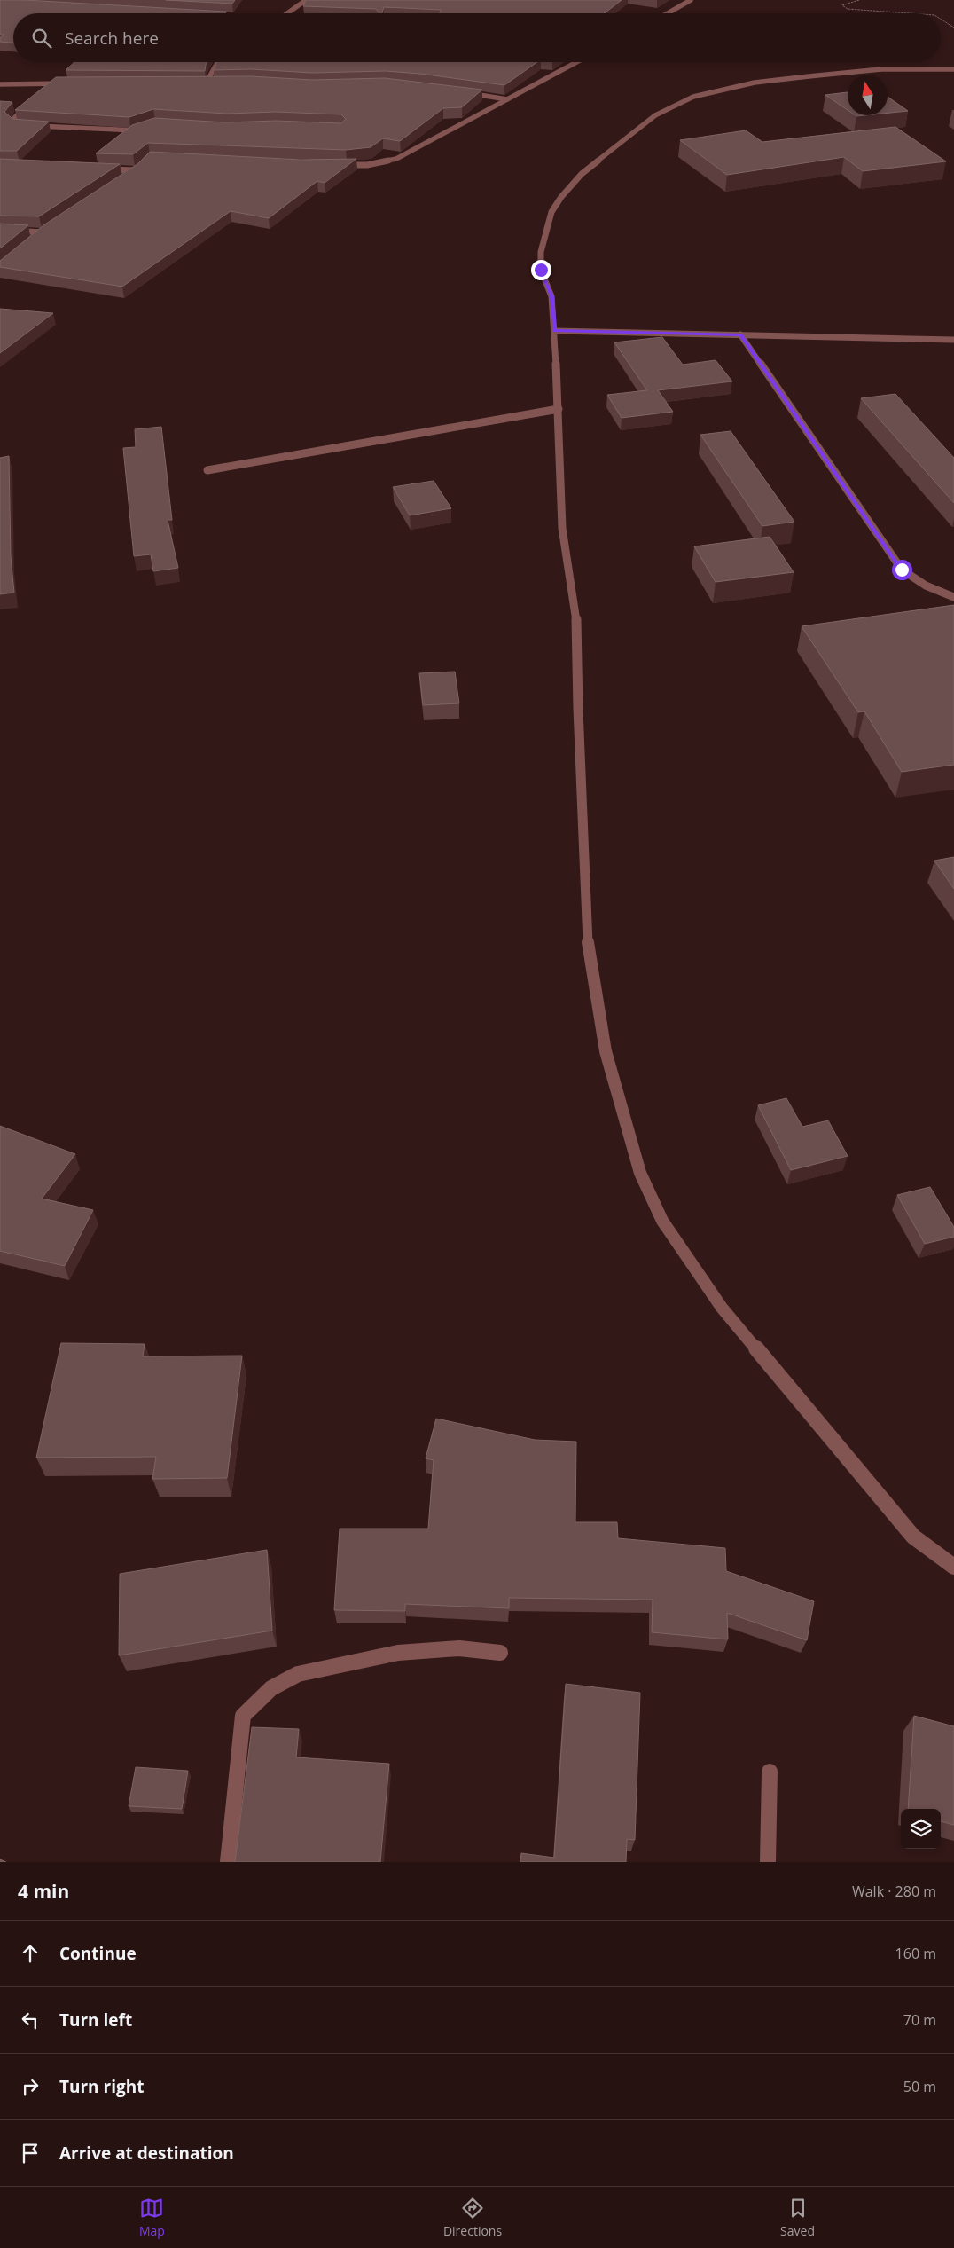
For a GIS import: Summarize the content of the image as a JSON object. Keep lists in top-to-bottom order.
{
  "north": "top",
  "page": {
    "search": "Search here",
    "heading": ["4 min", "Walk · 280 m"],
    "list": [
      ["Continue", "160 m"],
      ["Turn left", "70 m"],
      ["Turn right", "50 m"],
      "Arrive at destination"
    ],
    "nav": ["Map", "Directions", "Saved"]
  }
}
